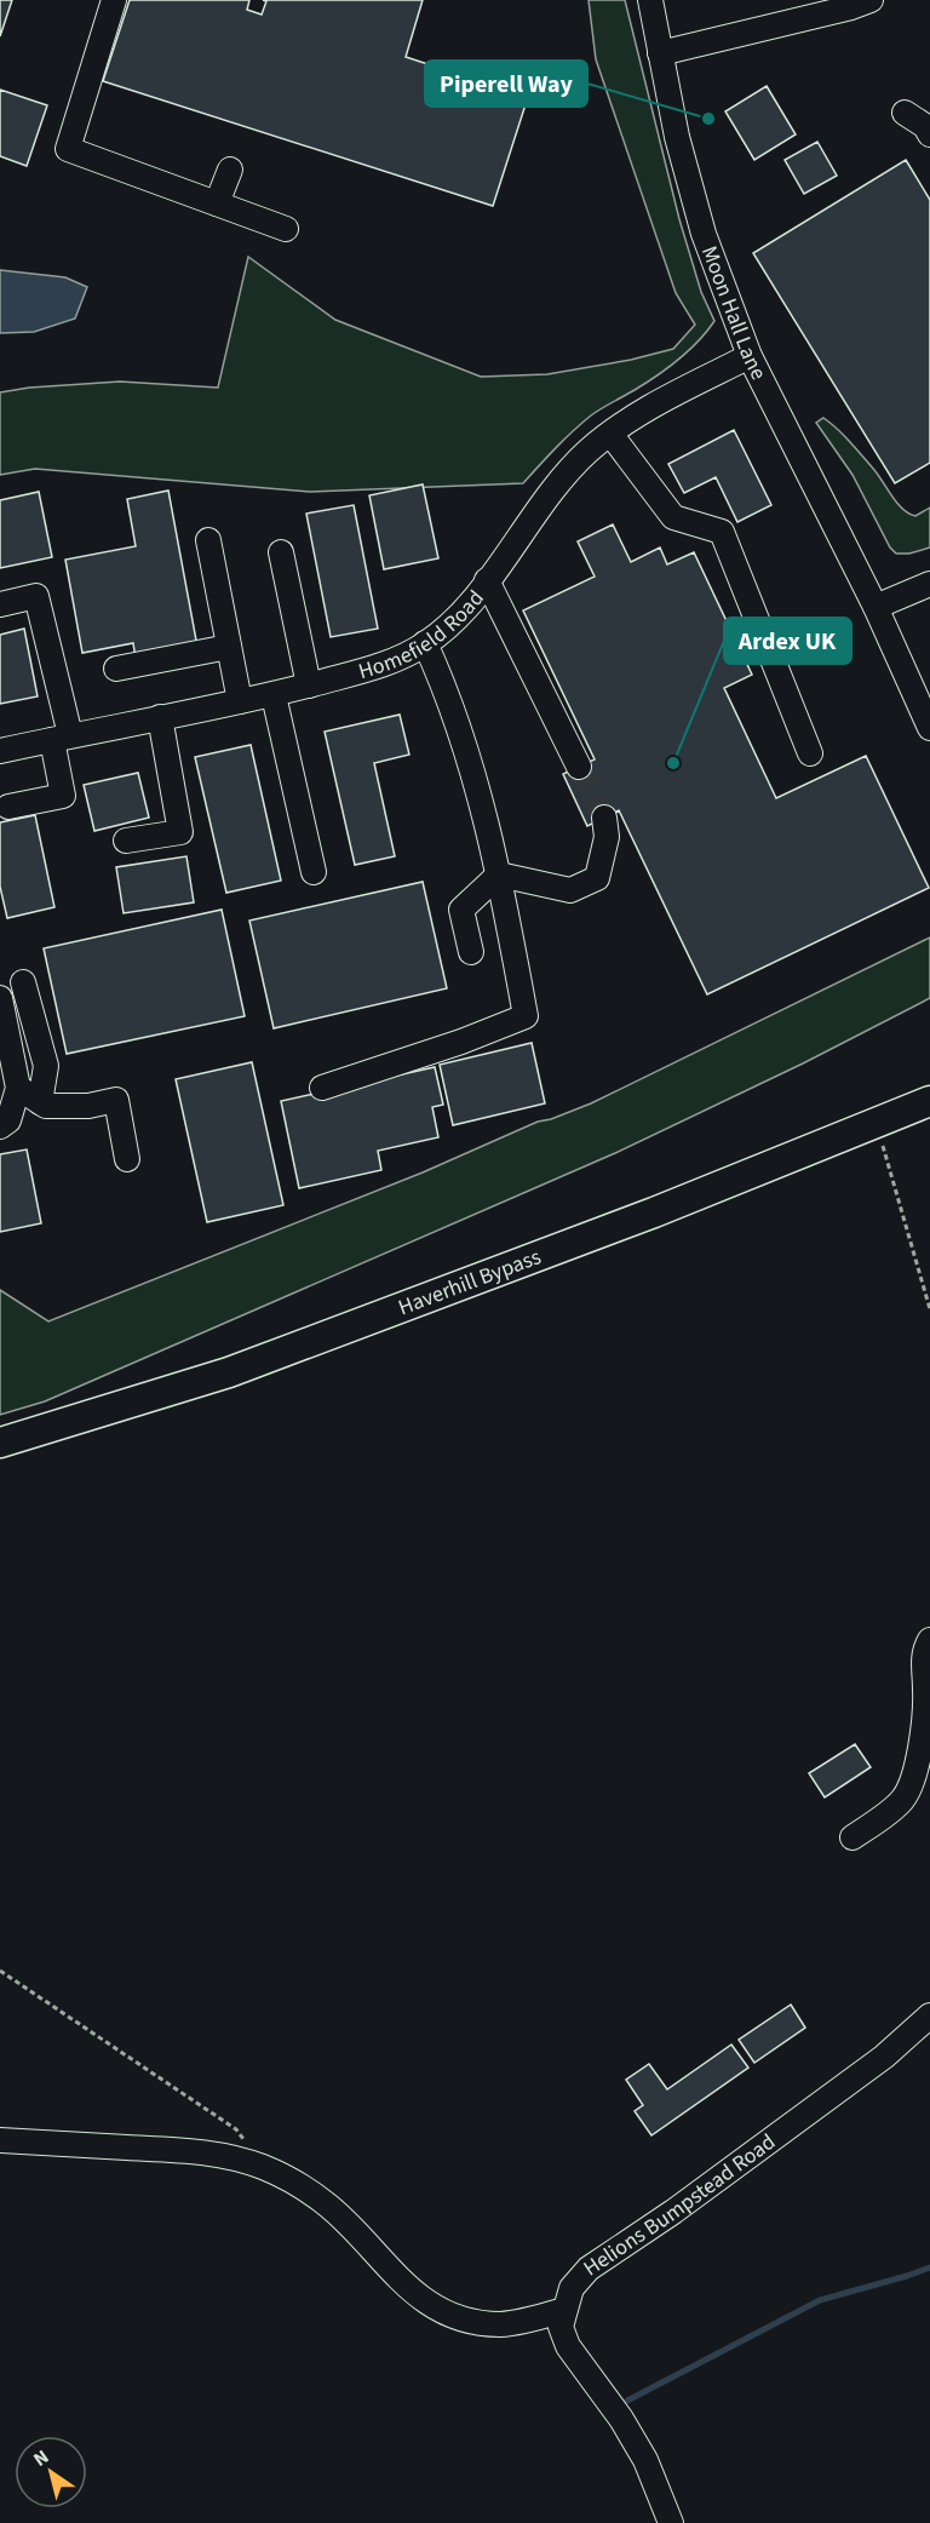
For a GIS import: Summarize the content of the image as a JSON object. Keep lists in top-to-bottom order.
{
  "streets": {
    "main road": ["Haverhill Bypass"],
    "street": ["Moon Hall Lane", "Homefield Road", "Helions Bumpstead Road"]
  },
  "crossings": [
    ["Moon Hall Lane", "Homefield Road"]
  ],
  "places": ["Piperell Way", "Ardex UK"],
  "north": "top left"
}
